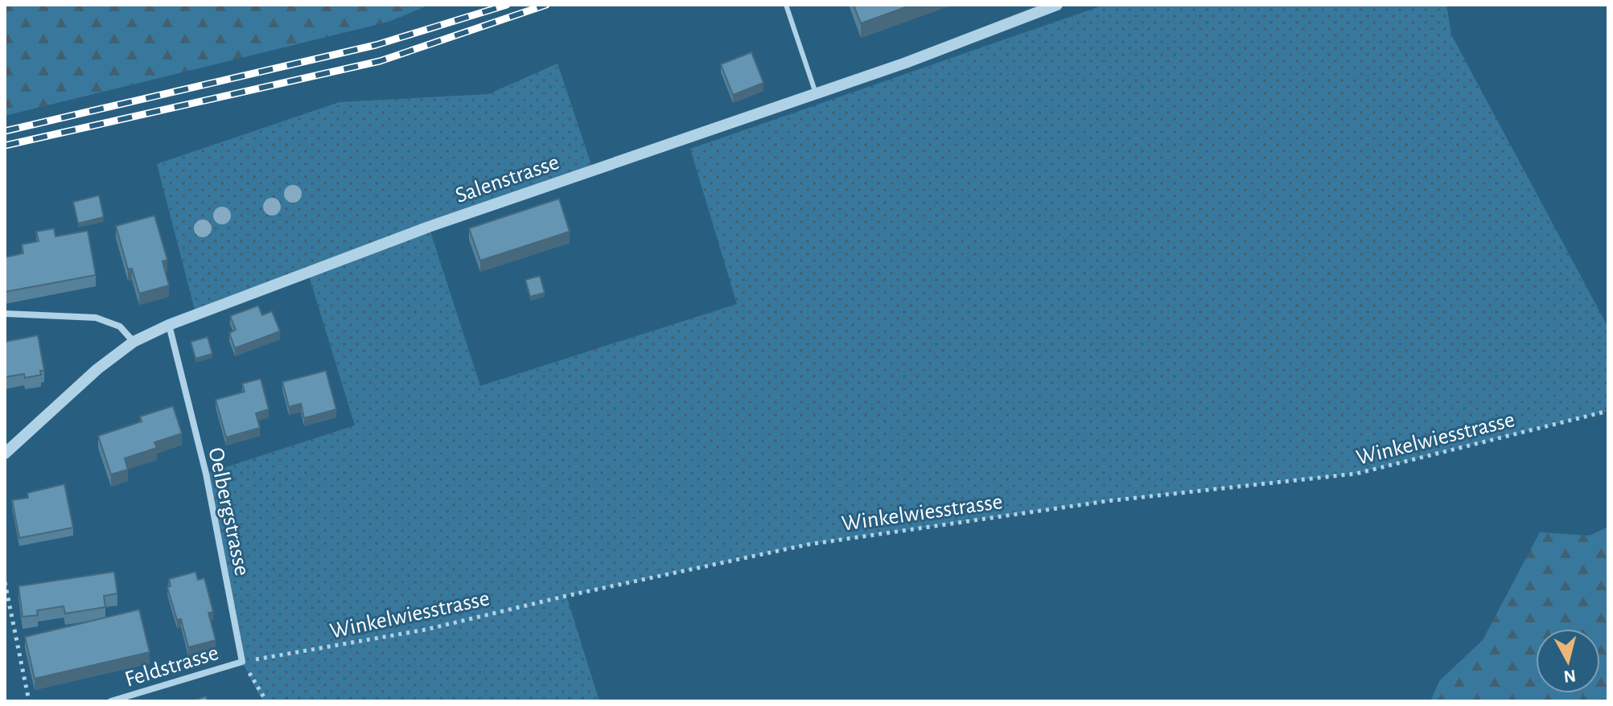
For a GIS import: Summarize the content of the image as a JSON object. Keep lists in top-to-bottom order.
{
  "streets": {
    "street": ["Salenstrasse", "Oelbergstrasse", "Feldstrasse"],
    "path": ["Winkelwiesstrasse"]
  },
  "crossings": [
    ["Salenstrasse", "Oelbergstrasse"],
    ["Winkelwiesstrasse", "Oelbergstrasse"],
    ["Winkelwiesstrasse", "Feldstrasse"],
    ["Oelbergstrasse", "Feldstrasse"]
  ],
  "north": "bottom"
}
